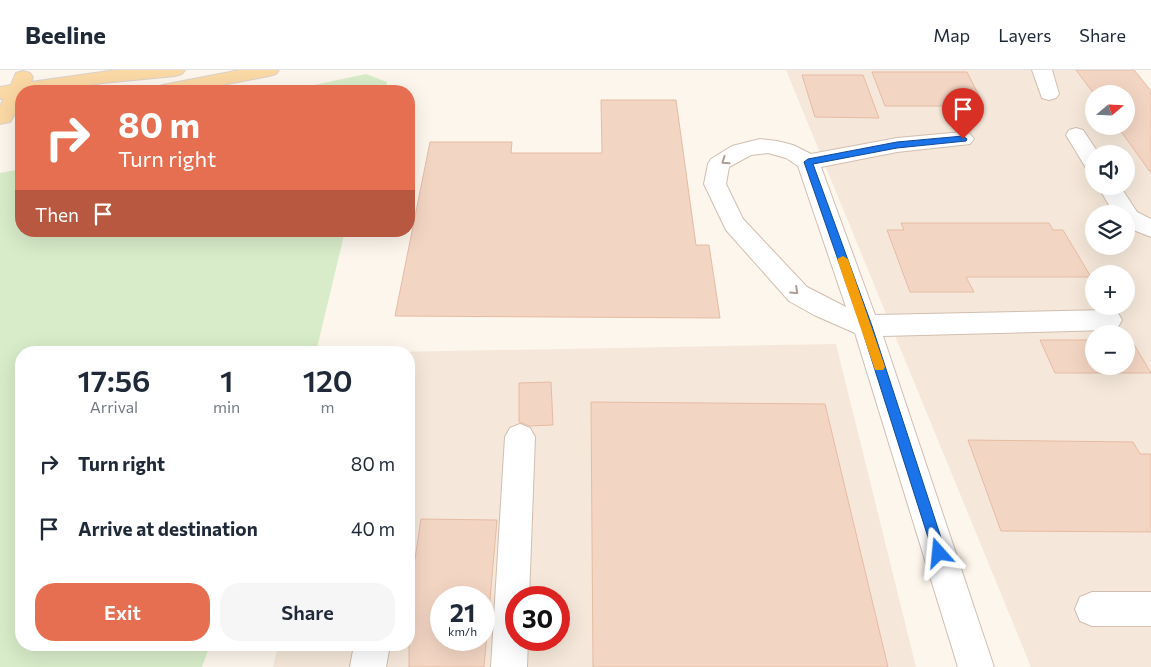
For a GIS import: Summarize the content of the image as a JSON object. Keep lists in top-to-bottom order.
{
  "north": "right",
  "page": {
    "header": "Beeline",
    "nav": ["Map", "Layers", "Share"],
    "map_buttons": ["+", "−"],
    "turn": ["80 m", "Turn right"],
    "then": "Then",
    "eta": [
      "17:56",
      "Arrival",
      "1",
      "min",
      "120",
      "m"
    ],
    "list": [
      {
        "name": "Turn right",
        "value": "80 m"
      },
      {
        "name": "Arrive at destination",
        "value": "40 m"
      }
    ],
    "buttons": ["Exit", "Share"],
    "speed": "21 km/h",
    "limit": "30"
  }
}
